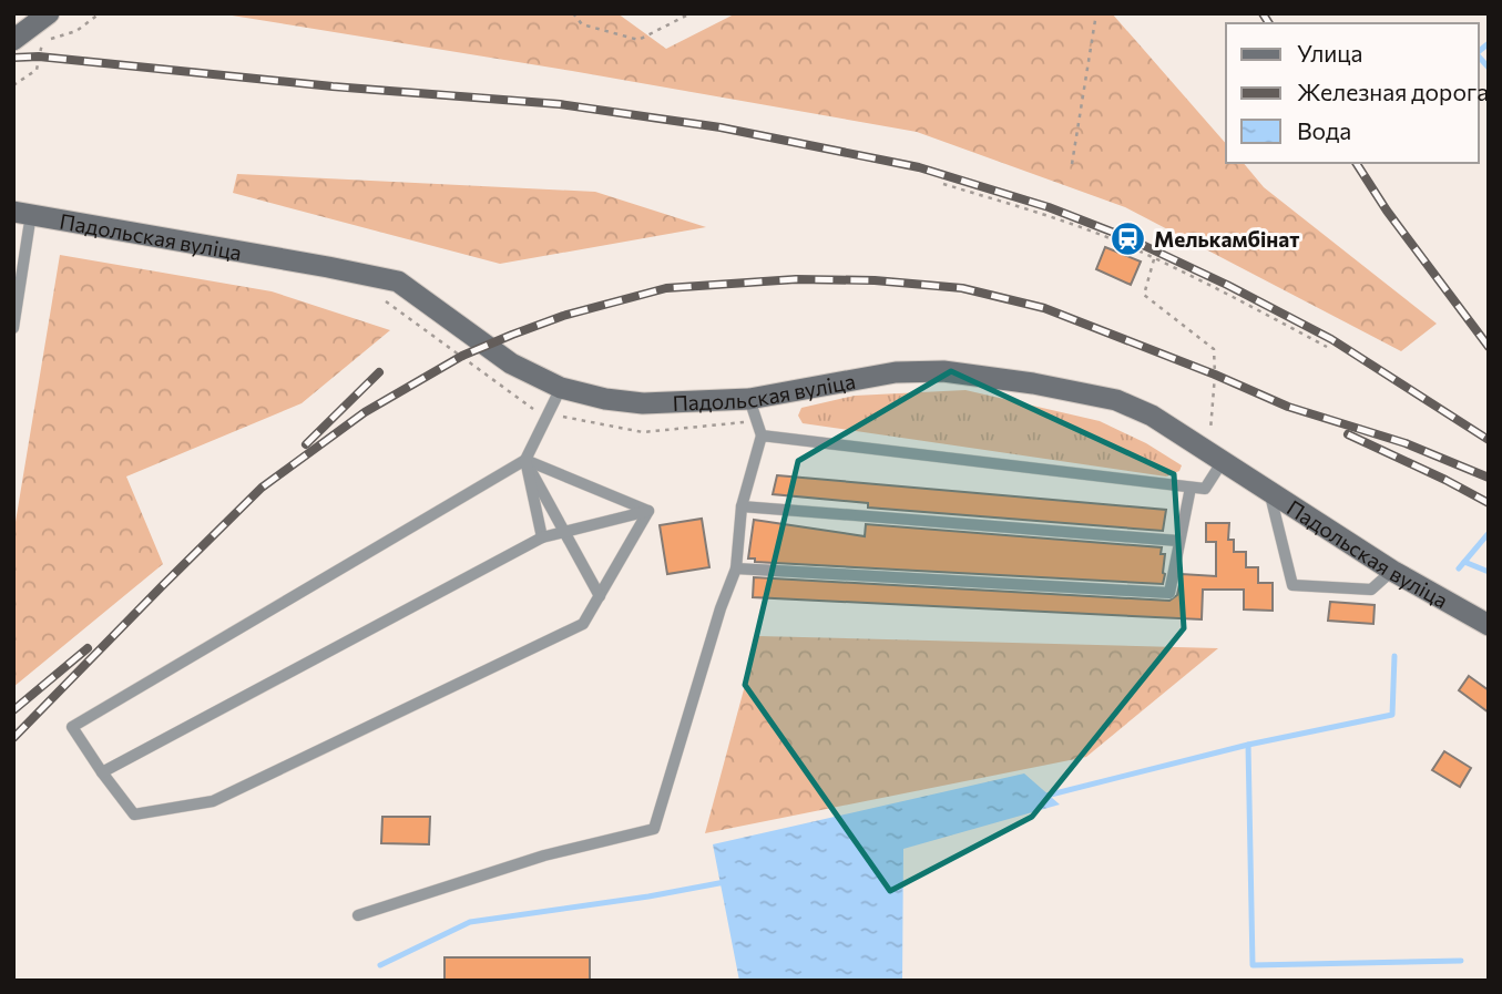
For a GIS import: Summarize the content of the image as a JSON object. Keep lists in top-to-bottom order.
{
  "streets": {
    "main road": ["Падольская вуліца"]
  },
  "places": {
    "station": ["Мелькамбінат"]
  },
  "legend": ["Улица", "Железная дорога", "Вода"]
}
